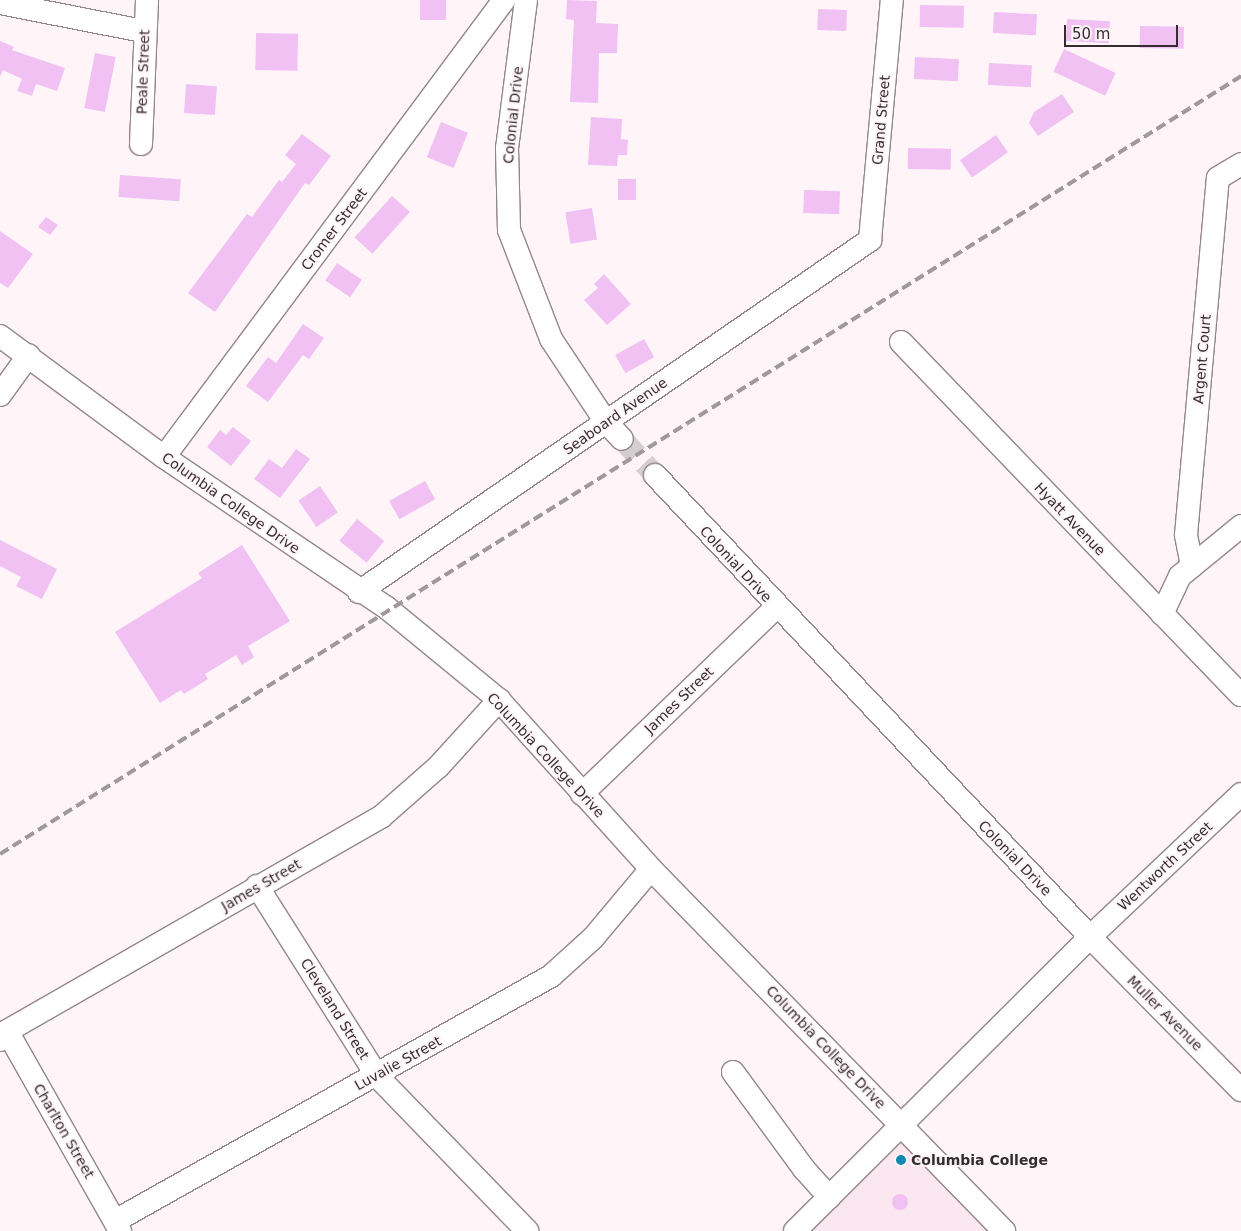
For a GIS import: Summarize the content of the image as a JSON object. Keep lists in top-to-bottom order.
{
  "streets": {
    "street": [
      "Peale Street",
      "Colonial Drive",
      "Grand Street",
      "Cromer Street",
      "Argent Court",
      "Seaboard Avenue",
      "Columbia College Drive",
      "Hyatt Avenue",
      "James Street",
      "Wentworth Street",
      "Cleveland Street",
      "Muller Avenue",
      "Luvalie Street",
      "Charlton Street"
    ]
  },
  "crossings": [
    ["Colonial Drive", "Seaboard Avenue"],
    ["Colonial Drive", "James Street"],
    ["Colonial Drive", "Wentworth Street"],
    ["Colonial Drive", "Muller Avenue"],
    ["Grand Street", "Seaboard Avenue"],
    ["Cromer Street", "Columbia College Drive"],
    ["Seaboard Avenue", "Columbia College Drive"],
    ["Columbia College Drive", "James Street"],
    ["Columbia College Drive", "Luvalie Street"],
    ["James Street", "Cleveland Street"],
    ["James Street", "Charlton Street"],
    ["Wentworth Street", "Muller Avenue"],
    ["Cleveland Street", "Luvalie Street"],
    ["Luvalie Street", "Charlton Street"]
  ],
  "places": ["Columbia College"],
  "scale_bar": "50 m"
}
